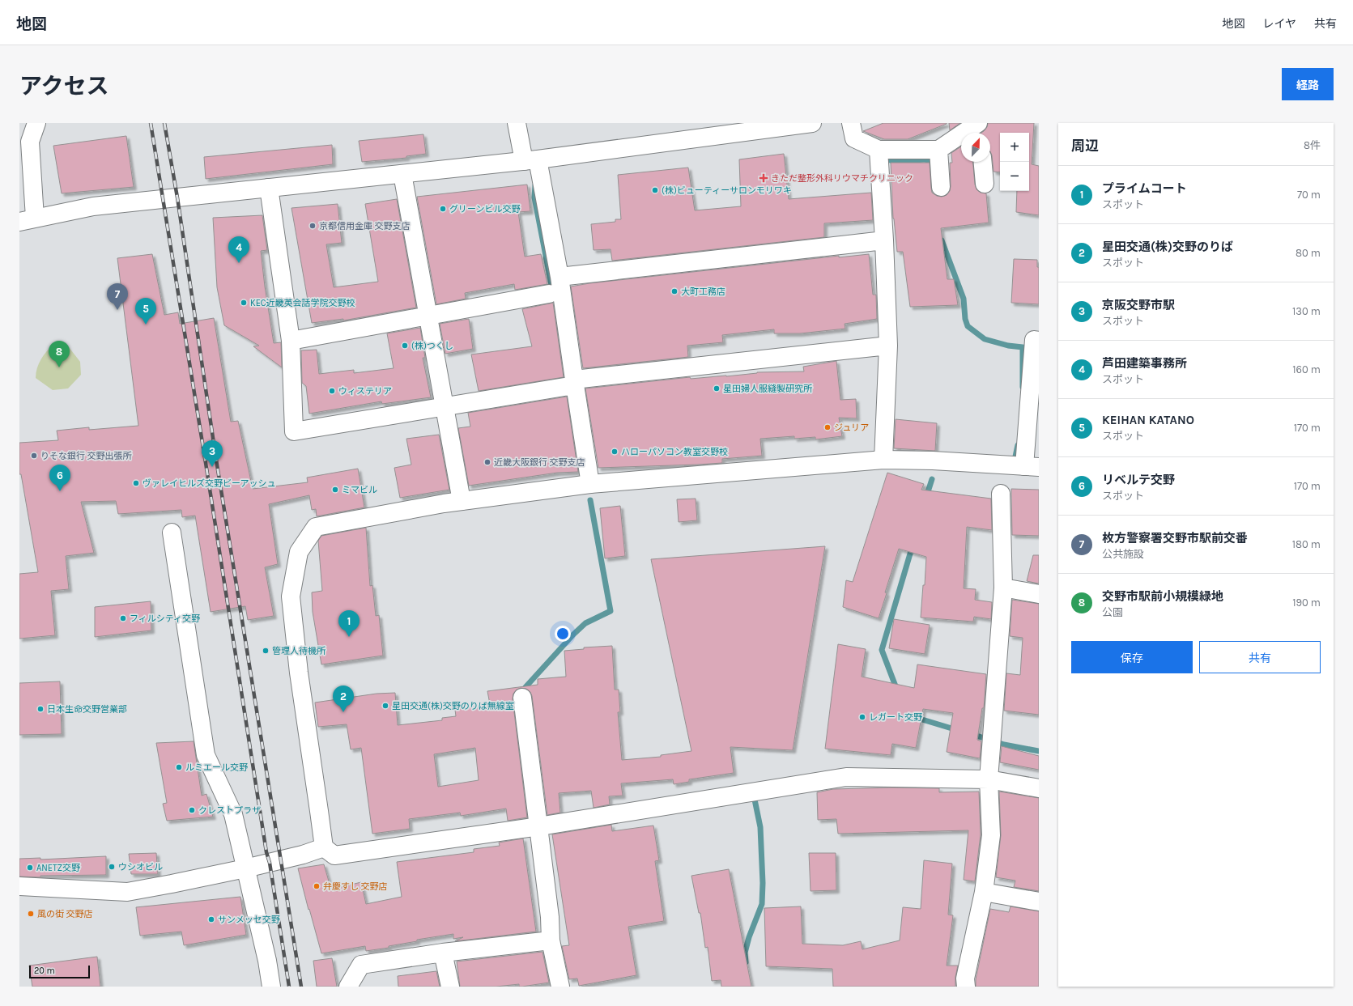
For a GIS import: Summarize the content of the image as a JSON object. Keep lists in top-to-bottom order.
{
  "places": {
    "health": ["きただ整形外科リウマチクリニック"],
    "other": [
      "(株)ビューティーサロンモリワキ",
      "グリーンビル交野",
      "京都信用金庫 交野支店",
      "大町工務店",
      "KEC近畿英会話学院交野校",
      "(株)つくし",
      "星田婦人服縫製研究所",
      "ウィステリア",
      "ジュリア",
      "ハローパソコン教室交野校",
      "りそな銀行 交野出張所",
      "近畿大阪銀行 交野支店",
      "ヴァレイヒルズ交野ビーアッシュ",
      "ミマビル",
      "フィルシティ交野",
      "管理人待機所",
      "星田交通(株)交野のりば無線室",
      "日本生命交野営業部",
      "レガート交野",
      "ルミエール交野",
      "クレストプラザ",
      "ウシオビル",
      "ANETZ交野",
      "弁慶すし 交野店",
      "風の街 交野店",
      "サンメッセ交野"
    ]
  },
  "scale_bar": "20 m",
  "north": "top right",
  "page": {
    "header": "地図",
    "nav": ["地図", "レイヤ", "共有"],
    "title": "アクセス",
    "buttons": [
      "経路",
      ["保存", "共有"]
    ],
    "heading": ["周辺", "8件"],
    "map_buttons": ["+", "−"],
    "list": [
      {
        "mark": "1",
        "name": "プライムコート",
        "note": "スポット",
        "value": "70 m"
      },
      {
        "mark": "2",
        "name": "星田交通(株)交野のりば",
        "note": "スポット",
        "value": "80 m"
      },
      {
        "mark": "3",
        "name": "京阪交野市駅",
        "note": "スポット",
        "value": "130 m"
      },
      {
        "mark": "4",
        "name": "芦田建築事務所",
        "note": "スポット",
        "value": "160 m"
      },
      {
        "mark": "5",
        "name": "KEIHAN KATANO",
        "note": "スポット",
        "value": "170 m"
      },
      {
        "mark": "6",
        "name": "リベルテ交野",
        "note": "スポット",
        "value": "170 m"
      },
      {
        "mark": "7",
        "name": "枚方警察署交野市駅前交番",
        "note": "公共施設",
        "value": "180 m"
      },
      {
        "mark": "8",
        "name": "交野市駅前小規模緑地",
        "note": "公園",
        "value": "190 m"
      }
    ],
    "pins": [
      "4",
      "7",
      "5",
      "8",
      "3",
      "6",
      "1",
      "2"
    ],
    "scale": "20 m"
  }
}
